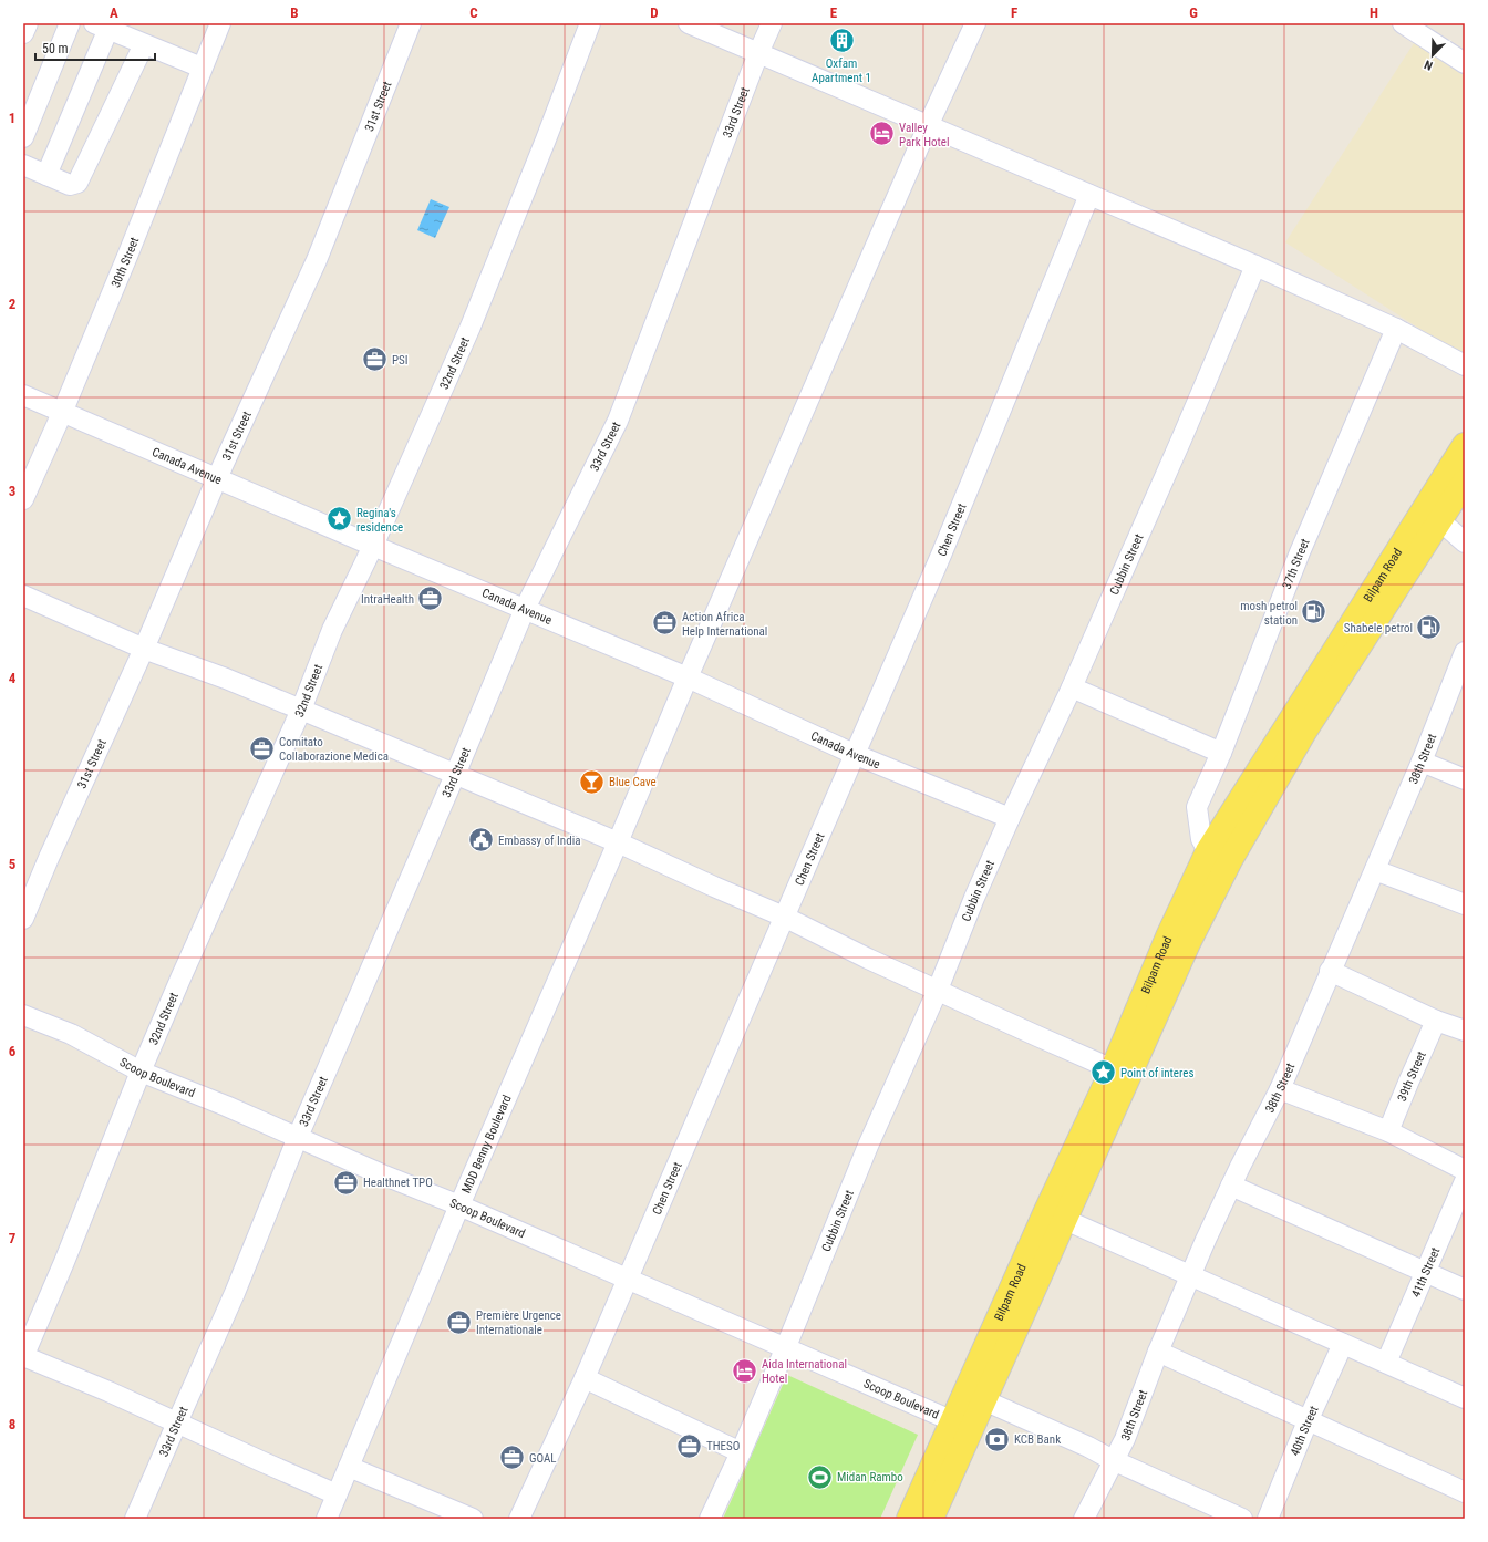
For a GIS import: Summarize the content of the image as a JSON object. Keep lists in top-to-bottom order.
{
  "streets": {
    "main road": ["Bilpam Road"],
    "street": [
      "31st Street",
      "33rd Street",
      "30th Street",
      "32nd Street",
      "Canada Avenue",
      "Chen Street",
      "Cubbin Street",
      "37th Street",
      "38th Street",
      "39th Street",
      "Scoop Boulevard",
      "MDD Benny Boulevard",
      "41th Street",
      "40th Street"
    ]
  },
  "crossings": [
    ["31st Street", "Canada Avenue"],
    ["33rd Street", "Canada Avenue"],
    ["33rd Street", "Scoop Boulevard"],
    ["30th Street", "Canada Avenue"],
    ["32nd Street", "Canada Avenue"],
    ["32nd Street", "Scoop Boulevard"],
    ["Canada Avenue", "Chen Street"],
    ["Canada Avenue", "Cubbin Street"],
    ["Canada Avenue", "MDD Benny Boulevard"],
    ["Chen Street", "Scoop Boulevard"],
    ["Cubbin Street", "Scoop Boulevard"],
    ["37th Street", "Bilpam Road"],
    ["Bilpam Road", "Scoop Boulevard"],
    ["Scoop Boulevard", "MDD Benny Boulevard"]
  ],
  "places": {
    "building": ["Oxfam Apartment 1"],
    "hotel": ["Valley Park Hotel", "Aida International Hotel"],
    "office": [
      "PSI",
      "IntraHealth",
      "Action Africa Help International",
      "Comitato Collaborazione Medica",
      "Healthnet TPO",
      "Première Urgence Internationale",
      "THESO",
      "GOAL"
    ],
    "place": ["Regina's residence", "Point of interes"],
    "fuel station": ["mosh petrol station", "Shabele petrol"],
    "bar": ["Blue Cave"],
    "public building": ["Embassy of India"],
    "bank": ["KCB Bank"],
    "sports": ["Midan Rambo"]
  },
  "scale_bar": "50 m",
  "north": "bottom left",
  "grid": {
    "columns": [
      "A",
      "B",
      "C",
      "D",
      "E",
      "F",
      "G",
      "H"
    ],
    "rows": [
      "1",
      "2",
      "3",
      "4",
      "5",
      "6",
      "7",
      "8"
    ]
  }
}
